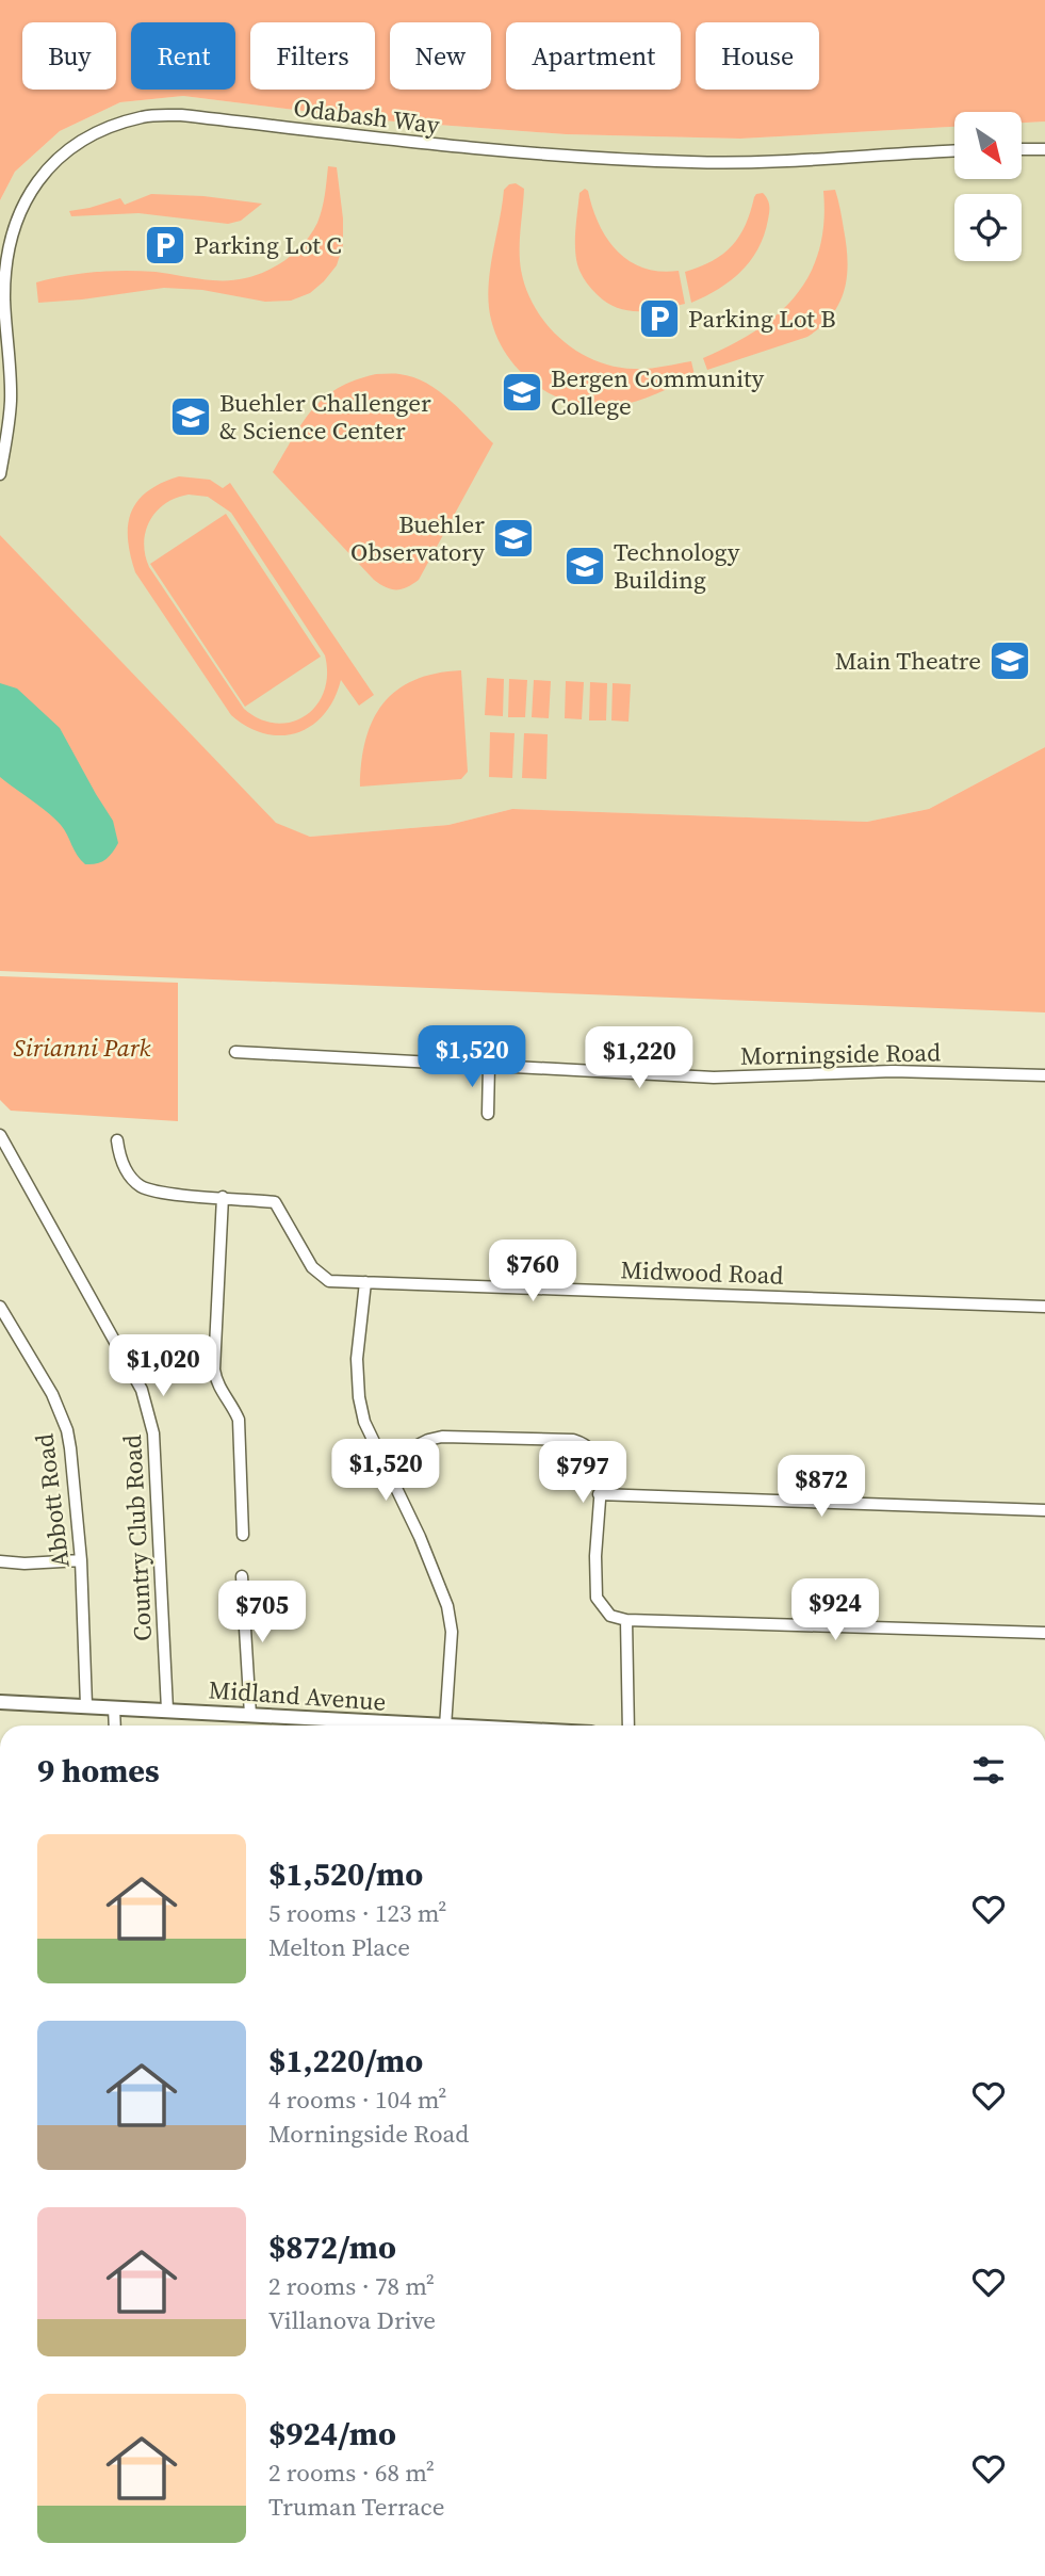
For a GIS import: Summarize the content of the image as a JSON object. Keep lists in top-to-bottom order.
{
  "streets": {
    "street": [
      "Odabash Way",
      "Morningside Road",
      "Midwood Road",
      "Abbott Road",
      "Country Club Road",
      "Midland Avenue"
    ]
  },
  "crossings": [
    ["Abbott Road", "Midland Avenue"],
    ["Country Club Road", "Midland Avenue"]
  ],
  "parks": ["Sirianni Park"],
  "places": {
    "parking": ["Parking Lot C", "Parking Lot B"],
    "school or university": [
      "Bergen Community College",
      "Buehler Challenger & Science Center",
      "Buehler Observatory",
      "Technology Building",
      "Main Theatre"
    ]
  },
  "north": "bottom right",
  "page": {
    "chip": [
      "Buy",
      "Rent",
      "Filters",
      "New",
      "Apartment",
      "House"
    ],
    "price": [
      "$1,520",
      "$1,220",
      "$760",
      "$1,020",
      "$1,520",
      "$797",
      "$872",
      "$924",
      "$705"
    ],
    "heading": "9 homes",
    "list": [
      {
        "name": "$1,520/mo",
        "note": "5 rooms · 123 m² · Melton Place"
      },
      {
        "name": "$1,220/mo",
        "note": "4 rooms · 104 m² · Morningside Road"
      },
      {
        "name": "$872/mo",
        "note": "2 rooms · 78 m² · Villanova Drive"
      },
      {
        "name": "$924/mo",
        "note": "2 rooms · 68 m² · Truman Terrace"
      }
    ]
  }
}
